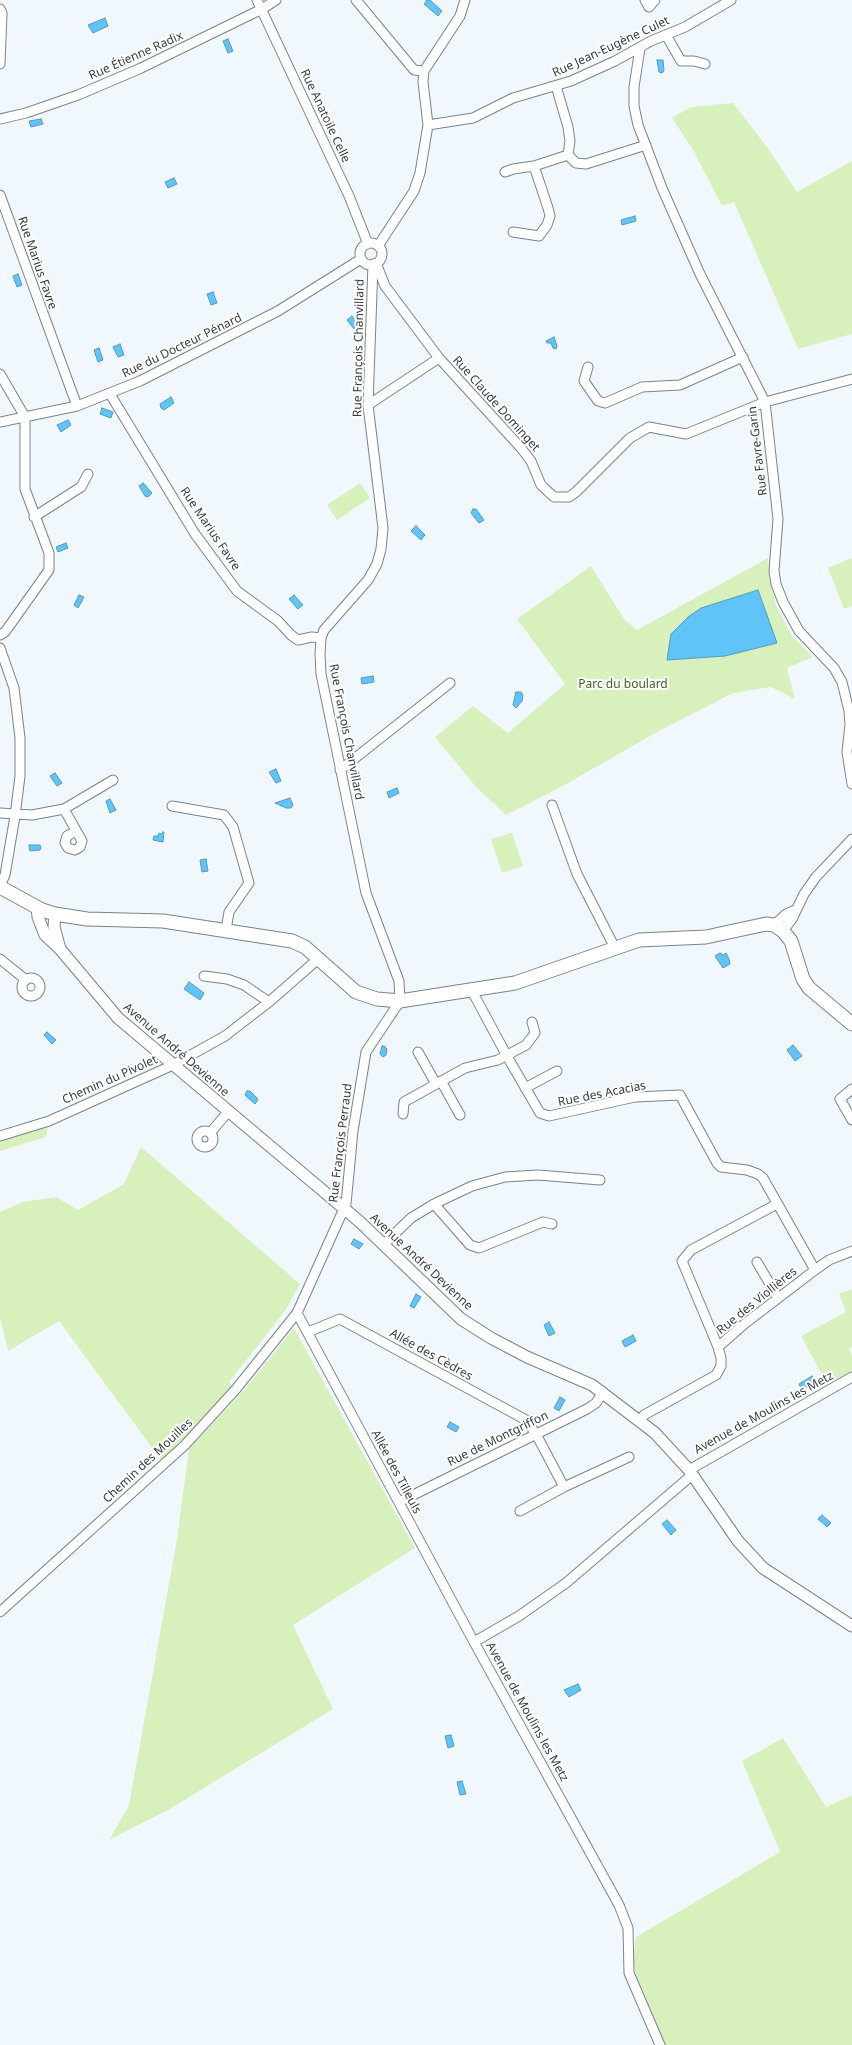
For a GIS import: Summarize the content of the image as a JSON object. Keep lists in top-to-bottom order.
{
  "streets": {
    "street": [
      "Rue Jean-Eugène Culet",
      "Rue Étienne Radix",
      "Rue Anatoile Celle",
      "Rue Marius Favre",
      "Rue du Docteur Pénard",
      "Rue François Chanvillard",
      "Rue Claude Dominget",
      "Rue Favre-Garin",
      "Avenue André Devienne",
      "Chemin du Pivolet",
      "Rue des Acacias",
      "Rue François Perraud",
      "Rue des Viollières",
      "Allée des Cèdres",
      "Avenue de Moulins les Metz",
      "Rue de Montgriffon",
      "Chemin des Mouilles",
      "Allée des Tilleuls"
    ]
  },
  "crossings": [
    ["Rue Jean-Eugène Culet", "Rue Favre-Garin"],
    ["Rue Étienne Radix", "Rue Anatoile Celle"],
    ["Rue Anatoile Celle", "Rue du Docteur Pénard"],
    ["Rue Anatoile Celle", "Rue François Chanvillard"],
    ["Rue Anatoile Celle", "Rue Claude Dominget"],
    ["Rue Marius Favre", "Rue du Docteur Pénard"],
    ["Rue Marius Favre", "Rue François Chanvillard"],
    ["Rue du Docteur Pénard", "Rue François Chanvillard"],
    ["Rue du Docteur Pénard", "Rue Claude Dominget"],
    ["Rue François Chanvillard", "Rue Claude Dominget"],
    ["Rue François Chanvillard", "Rue François Perraud"],
    ["Rue Claude Dominget", "Rue Favre-Garin"],
    ["Avenue André Devienne", "Chemin du Pivolet"],
    ["Avenue André Devienne", "Rue François Perraud"],
    ["Avenue André Devienne", "Rue des Viollières"],
    ["Avenue André Devienne", "Avenue de Moulins les Metz"],
    ["Avenue André Devienne", "Rue de Montgriffon"],
    ["Rue des Acacias", "Rue des Viollières"],
    ["Rue François Perraud", "Chemin des Mouilles"],
    ["Rue François Perraud", "Allée des Tilleuls"],
    ["Allée des Cèdres", "Rue de Montgriffon"],
    ["Allée des Cèdres", "Allée des Tilleuls"],
    ["Avenue de Moulins les Metz", "Allée des Tilleuls"],
    ["Rue de Montgriffon", "Allée des Tilleuls"],
    ["Chemin des Mouilles", "Allée des Tilleuls"]
  ],
  "parks": ["Parc du boulard"]
}
